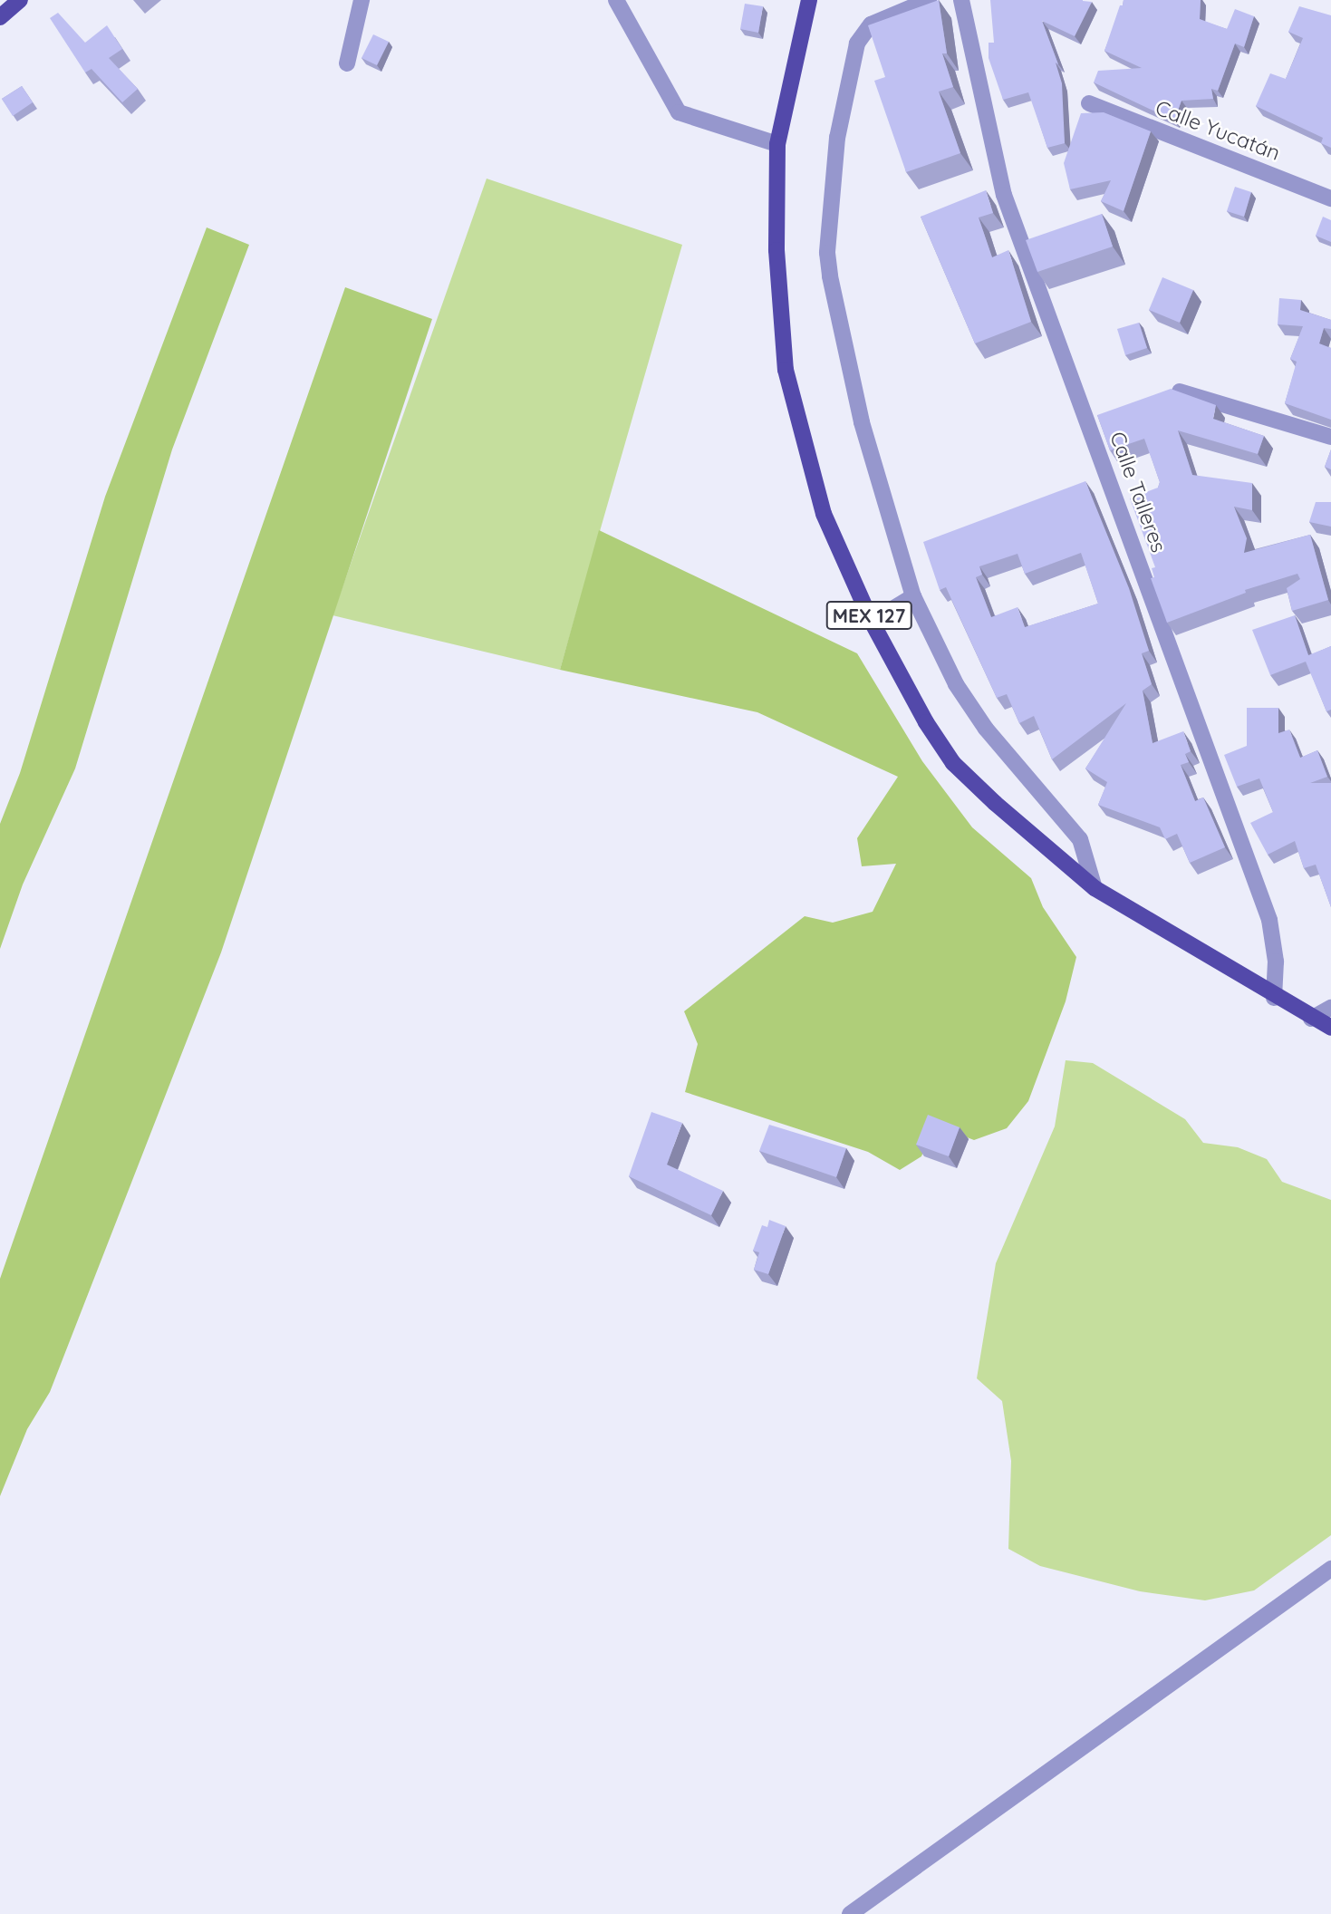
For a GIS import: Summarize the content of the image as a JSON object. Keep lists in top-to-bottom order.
{
  "streets": {
    "main road": ["MEX 127"],
    "street": ["Calle Yucatán", "Calle Talleres"]
  },
  "crossings": [
    ["Calle Talleres", "MEX 127"]
  ]
}
